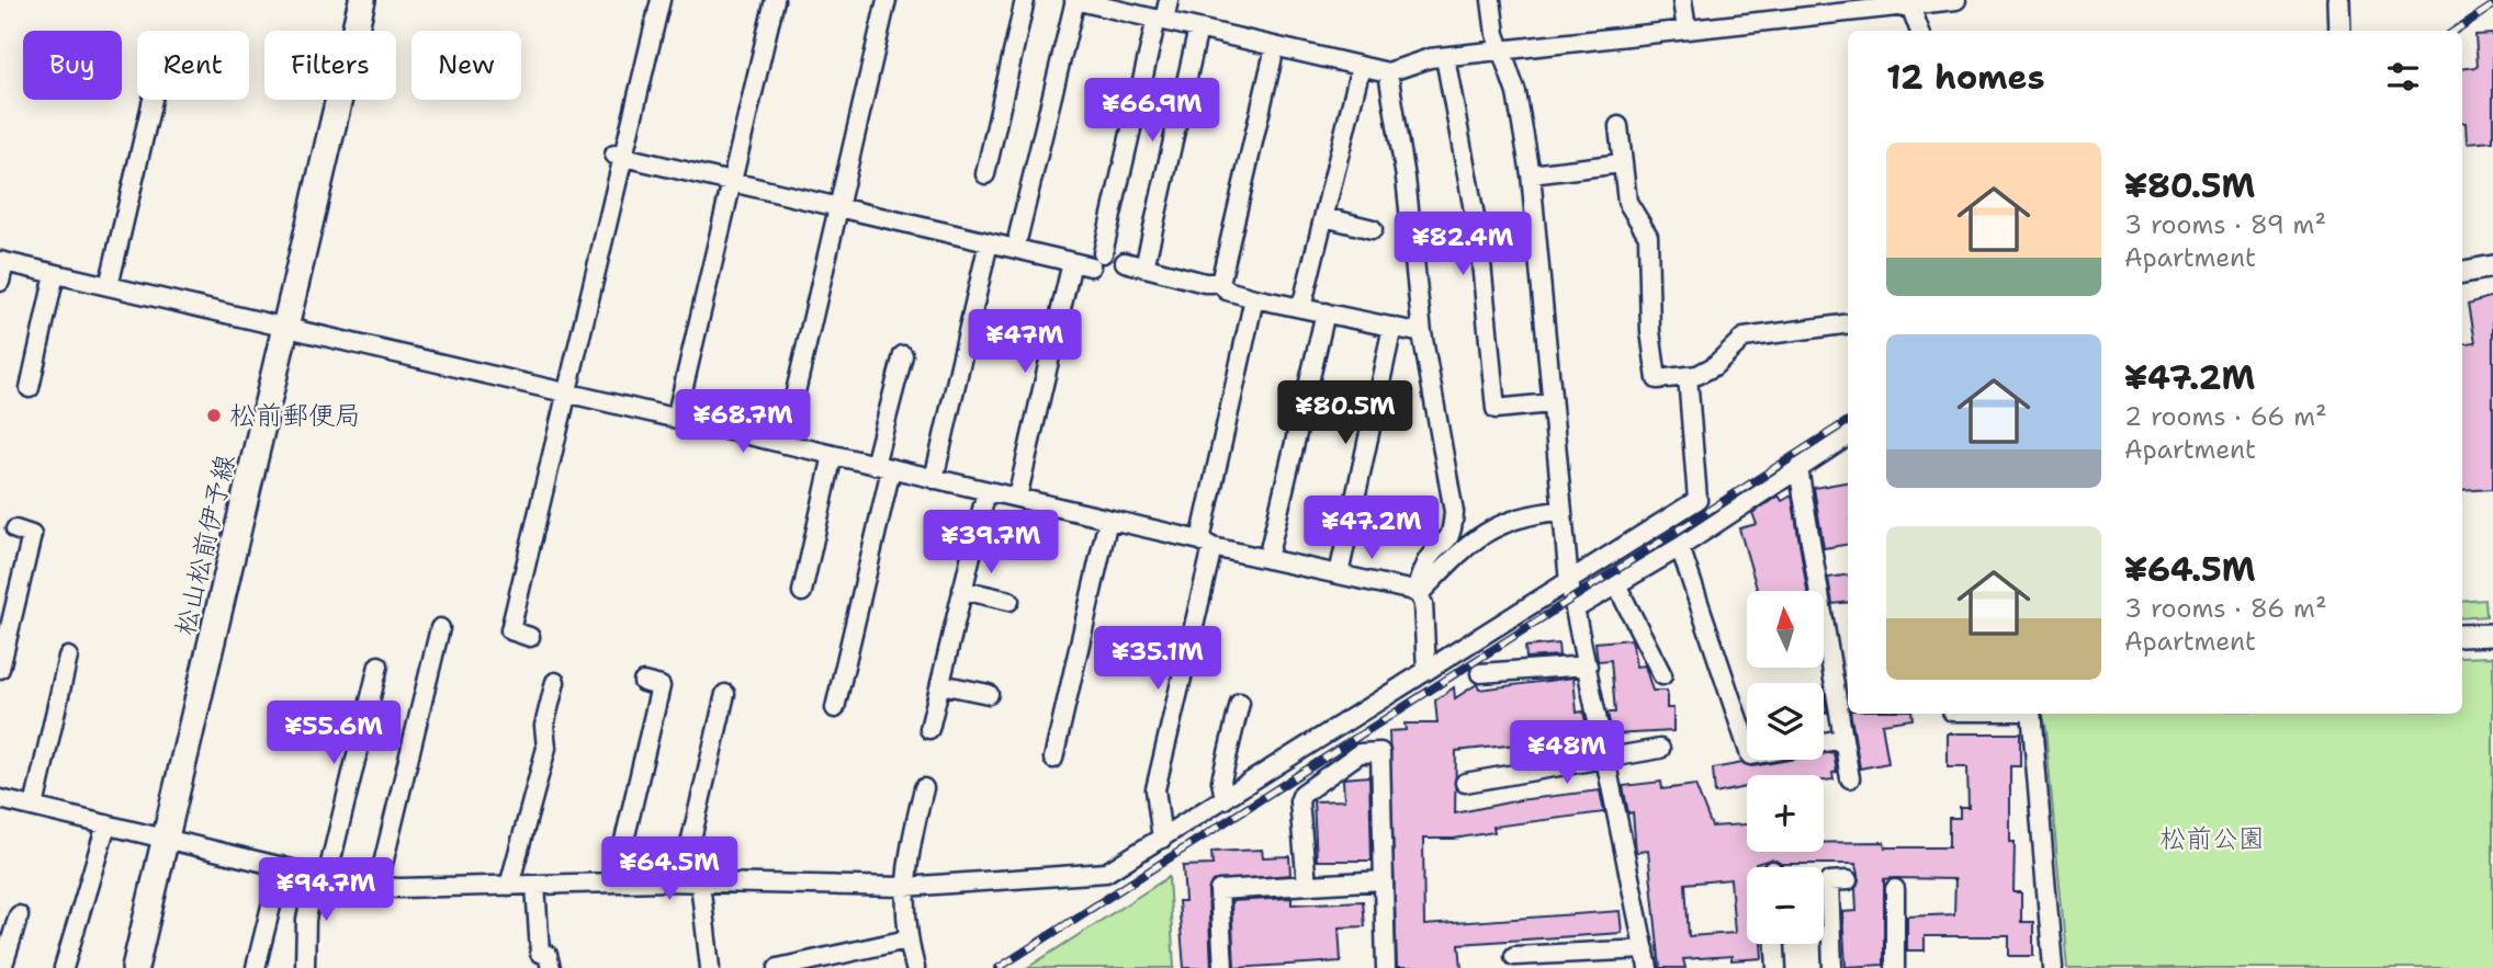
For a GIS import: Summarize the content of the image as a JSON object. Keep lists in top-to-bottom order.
{
  "streets": {
    "main road": ["松山松前伊予線"]
  },
  "parks": ["松前公園"],
  "places": ["松前郵便局"],
  "north": "top",
  "page": {
    "chip": [
      "Buy",
      "Rent",
      "Filters",
      "New"
    ],
    "heading": "12 homes",
    "price": [
      "¥66.9M",
      "¥82.4M",
      "¥47M",
      "¥80.5M",
      "¥68.7M",
      "¥47.2M",
      "¥39.7M",
      "¥35.1M",
      "¥55.6M",
      "¥48M",
      "¥64.5M",
      "¥94.7M"
    ],
    "list": [
      {
        "name": "¥80.5M",
        "note": "3 rooms · 89 m² · Apartment"
      },
      {
        "name": "¥47.2M",
        "note": "2 rooms · 66 m² · Apartment"
      },
      {
        "name": "¥64.5M",
        "note": "3 rooms · 86 m² · Apartment"
      }
    ],
    "map_buttons": ["+", "−"]
  }
}
